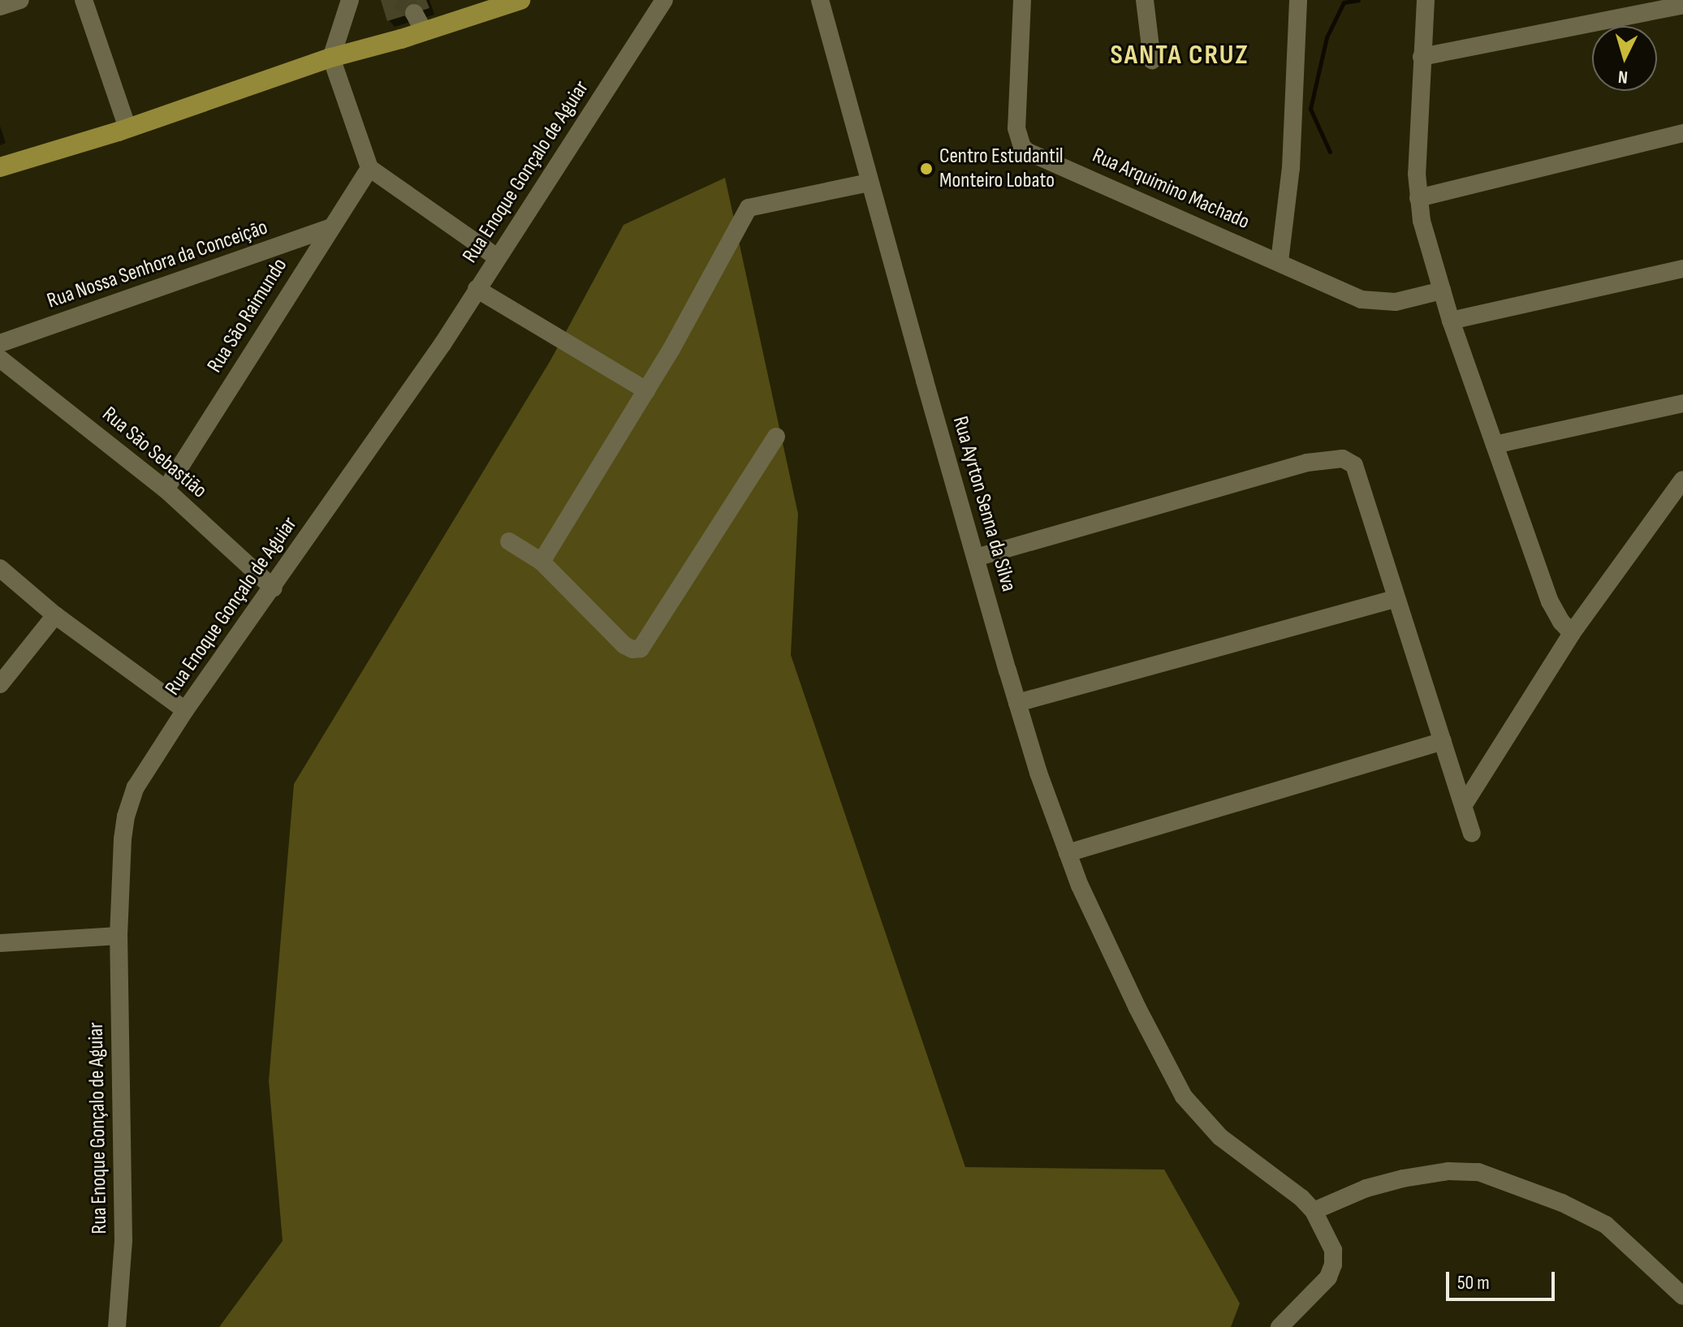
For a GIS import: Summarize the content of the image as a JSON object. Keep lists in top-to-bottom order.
{
  "streets": {
    "street": [
      "Rua Enoque Gonçalo de Aguiar",
      "Rua Arquimino Machado",
      "Rua Nossa Senhora da Conceição",
      "Rua São Raimundo",
      "Rua São Sebastião",
      "Rua Ayrton Senna da Silva"
    ]
  },
  "crossings": [
    ["Rua Enoque Gonçalo de Aguiar", "Rua São Sebastião"],
    ["Rua Nossa Senhora da Conceição", "Rua São Raimundo"],
    ["Rua São Raimundo", "Rua São Sebastião"]
  ],
  "districts": ["SANTA CRUZ"],
  "places": ["Centro Estudantil Monteiro Lobato"],
  "scale_bar": "50 m",
  "north": "bottom"
}
